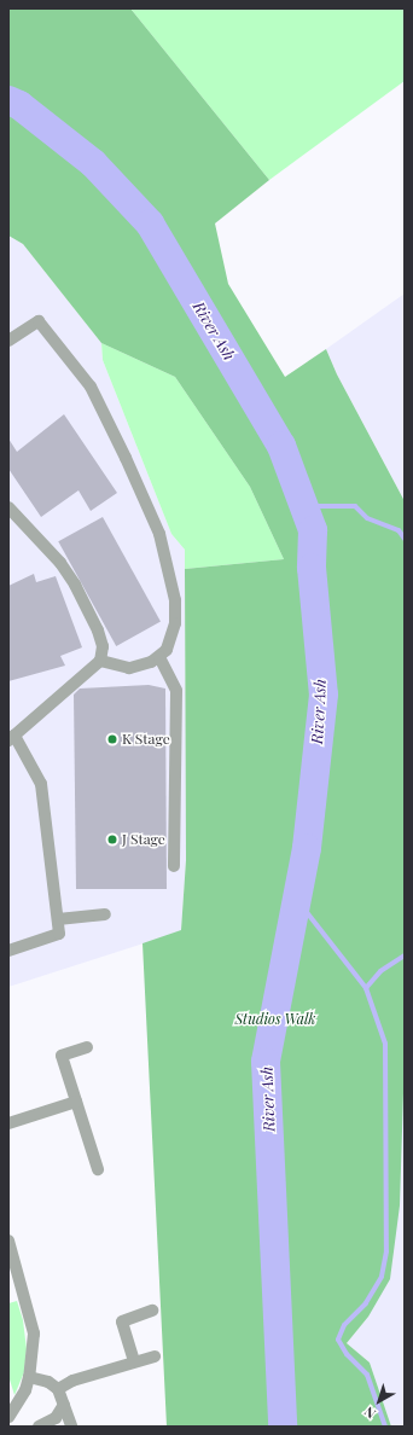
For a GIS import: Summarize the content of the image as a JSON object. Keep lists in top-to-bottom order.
{
  "water": ["River Ash"],
  "parks": ["Studios Walk"],
  "places": ["K Stage", "J Stage"],
  "north": "bottom left"
}
